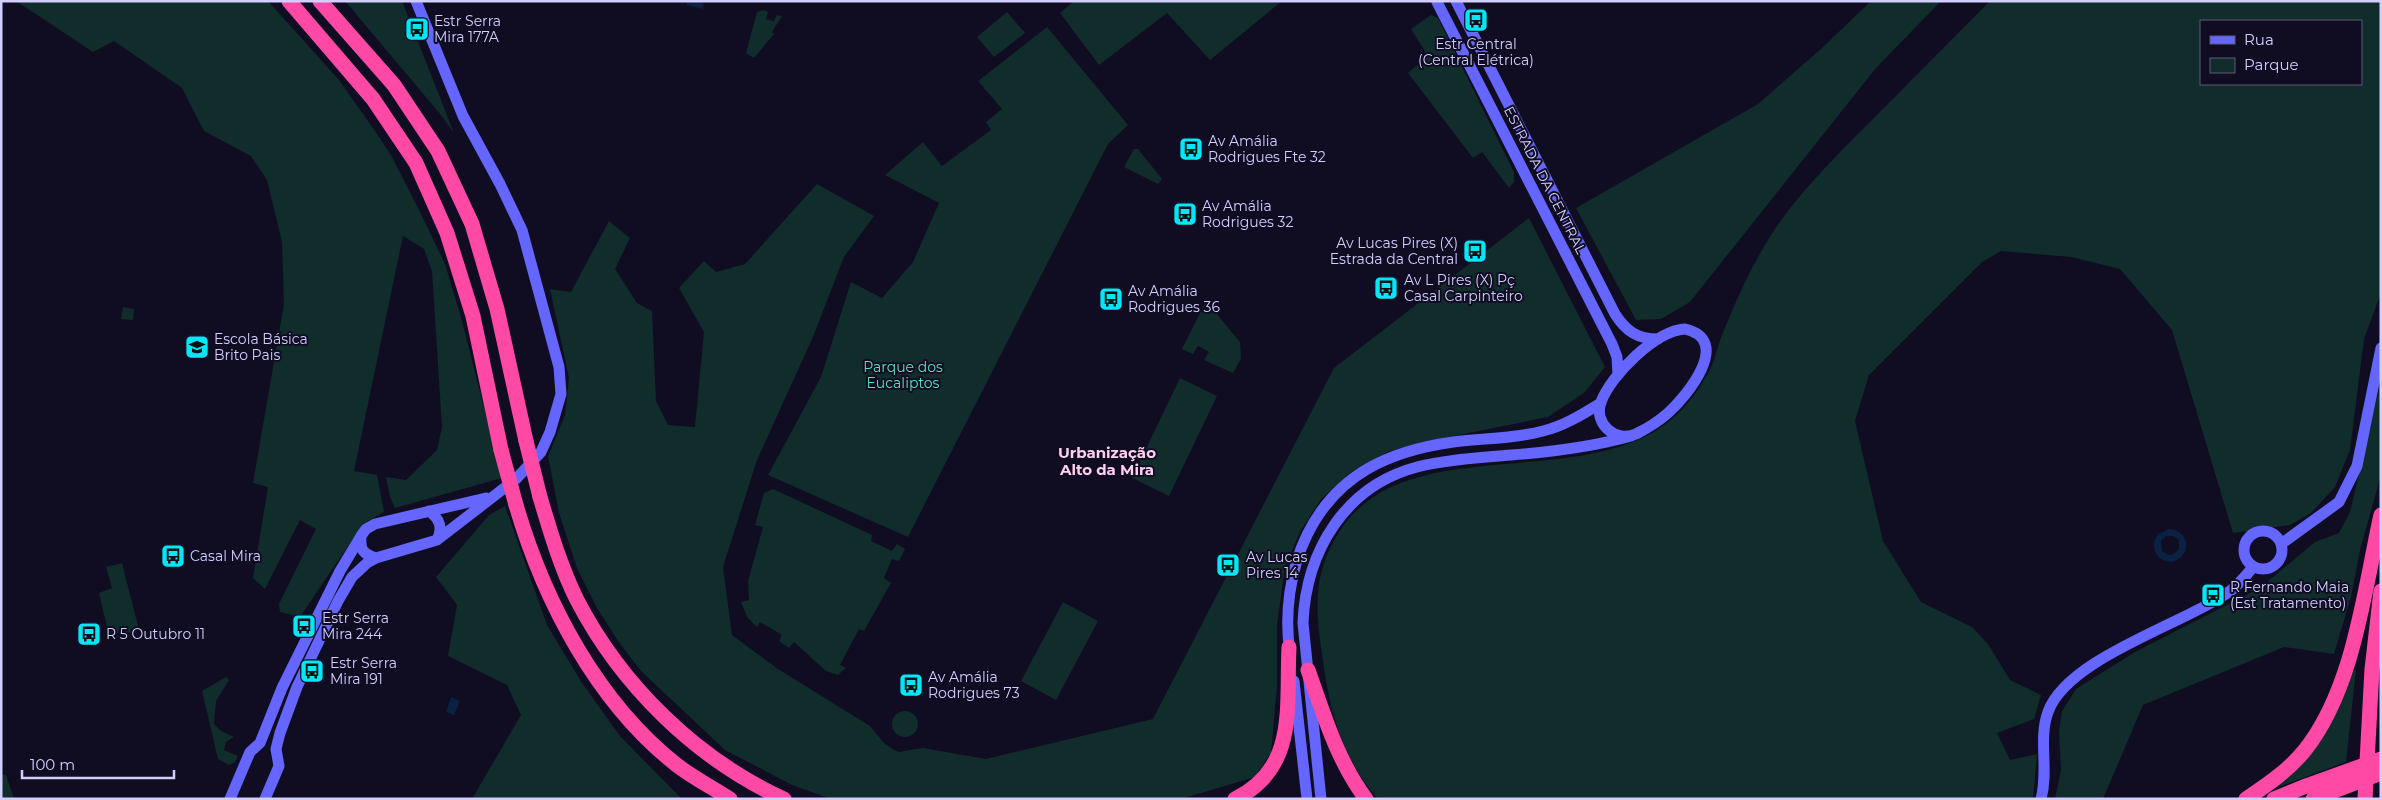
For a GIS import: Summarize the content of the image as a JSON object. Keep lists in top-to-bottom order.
{
  "streets": {
    "main road": ["ESTRADA DA CENTRAL"]
  },
  "districts": ["Urbanização Alto da Mira"],
  "parks": ["Parque dos Eucaliptos"],
  "places": {
    "bus stop": [
      "Estr Central (Central Elétrica)",
      "Estr Serra Mira 177A",
      "Av Amália Rodrigues Fte 32",
      "Av Amália Rodrigues 32",
      "Av Lucas Pires (X) Estrada da Central",
      "Av L Pires (X) Pç Casal Carpinteiro",
      "Av Amália Rodrigues 36",
      "Casal Mira",
      "Av Lucas Pires 14",
      "R Fernando Maia (Est Tratamento)",
      "Estr Serra Mira 244",
      "R 5 Outubro 11",
      "Estr Serra Mira 191",
      "Av Amália Rodrigues 73"
    ],
    "school or university": ["Escola Básica Brito Pais"]
  },
  "legend": ["Rua", "Parque"],
  "scale_bar": "100 m"
}
